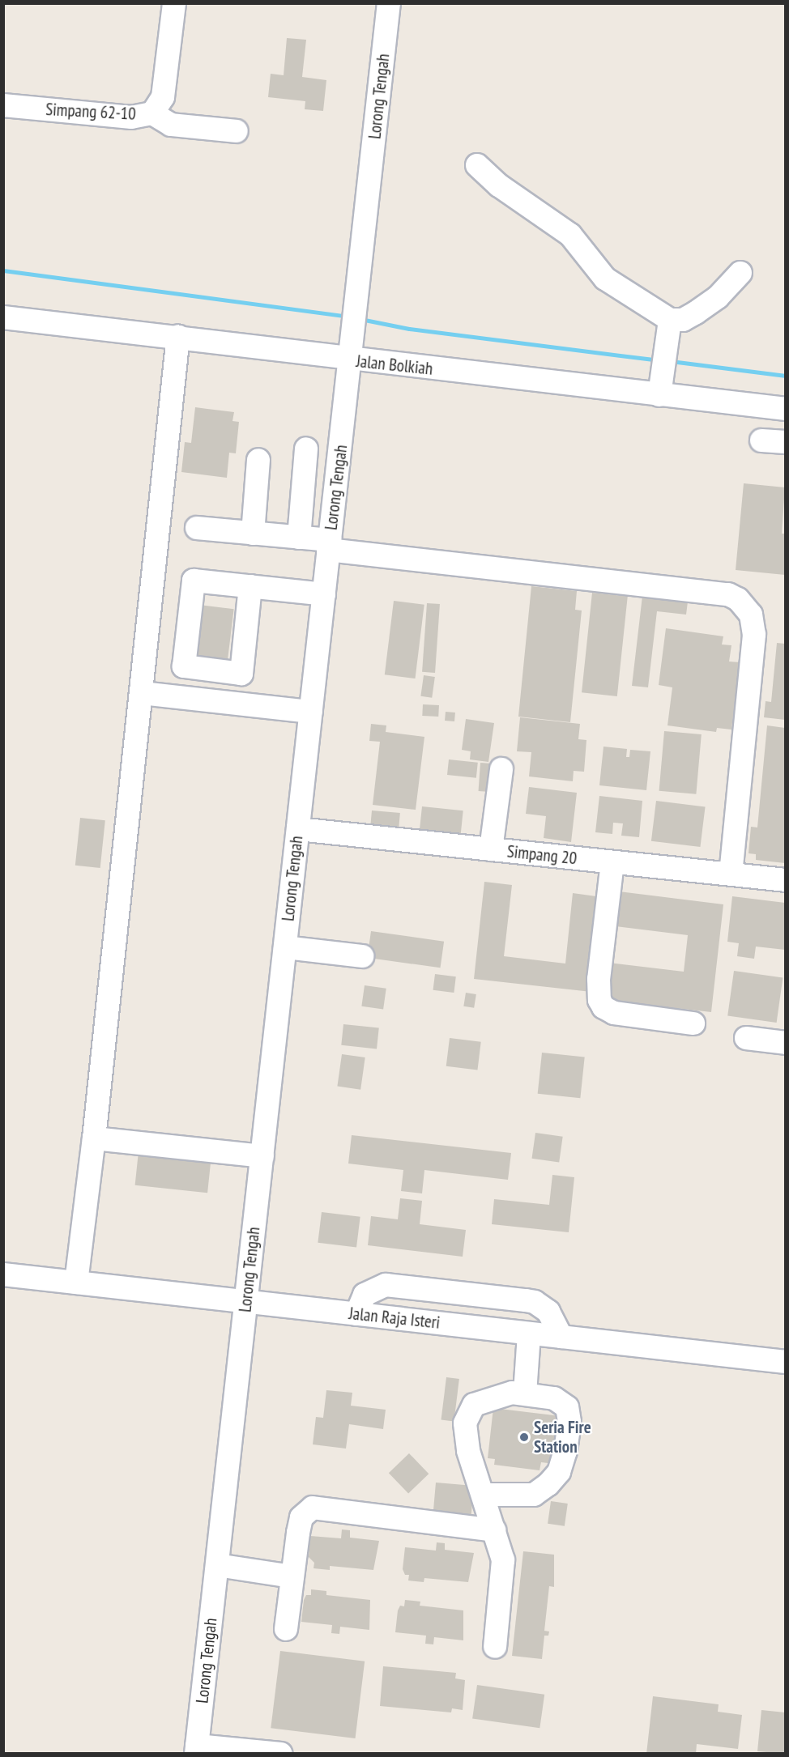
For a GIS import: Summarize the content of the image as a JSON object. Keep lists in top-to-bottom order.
{
  "streets": {
    "street": [
      "Lorong Tengah",
      "Simpang 62-10",
      "Jalan Bolkiah",
      "Simpang 20",
      "Jalan Raja Isteri"
    ]
  },
  "crossings": [
    ["Lorong Tengah", "Jalan Bolkiah"],
    ["Lorong Tengah", "Simpang 20"],
    ["Lorong Tengah", "Jalan Raja Isteri"]
  ],
  "places": ["Seria Fire Station"]
}
